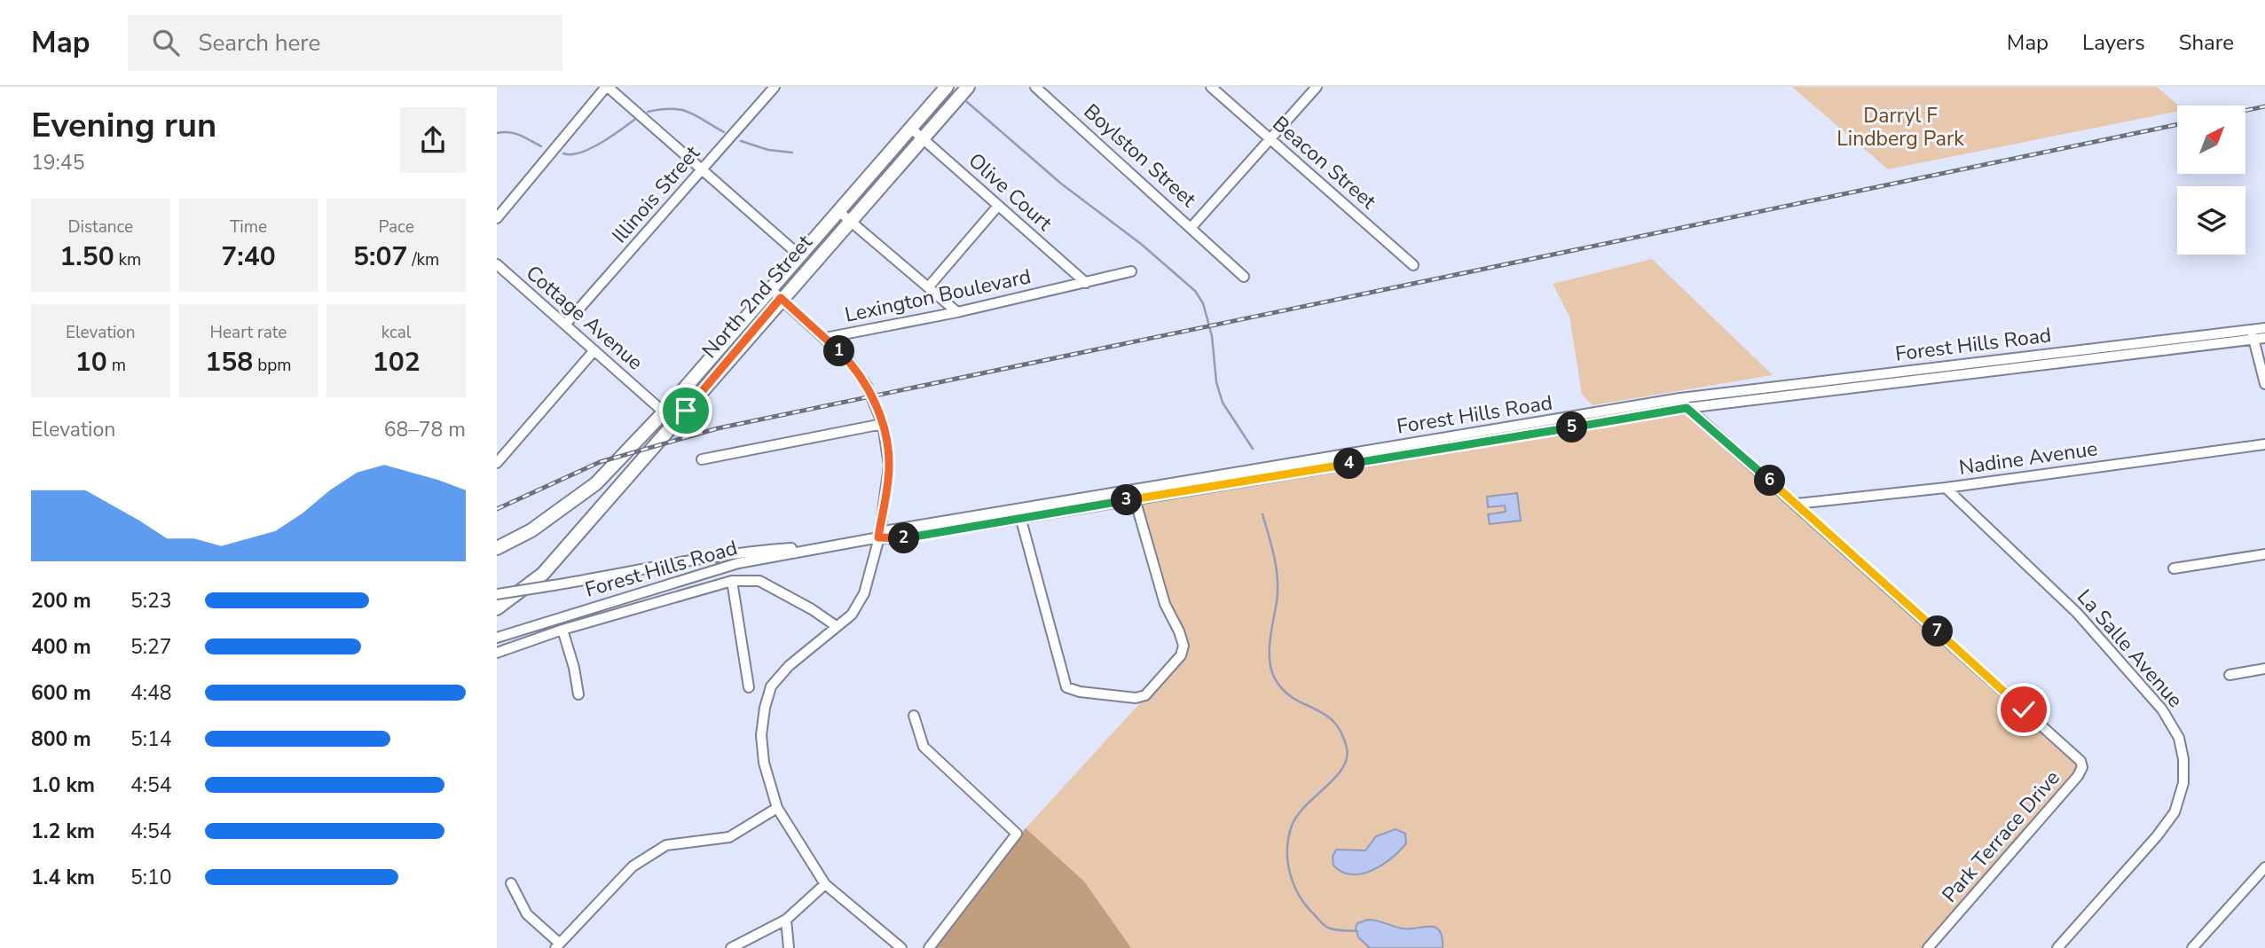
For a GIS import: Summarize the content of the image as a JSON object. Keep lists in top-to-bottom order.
{
  "streets": {
    "main road": ["North 2nd Street"],
    "street": [
      "Boylston Street",
      "Beacon Street",
      "Olive Court",
      "Illinois Street",
      "Lexington Boulevard",
      "Cottage Avenue",
      "Forest Hills Road",
      "Nadine Avenue",
      "La Salle Avenue",
      "Park Terrace Drive"
    ]
  },
  "crossings": [
    ["Olive Court", "Lexington Boulevard"],
    ["Olive Court", "North 2nd Street"],
    ["Illinois Street", "Cottage Avenue"],
    ["Lexington Boulevard", "North 2nd Street"],
    ["North 2nd Street", "Cottage Avenue"],
    ["Forest Hills Road", "Park Terrace Drive"],
    ["Nadine Avenue", "La Salle Avenue"],
    ["Nadine Avenue", "Park Terrace Drive"]
  ],
  "parks": ["Darryl F Lindberg Park"],
  "north": "top right",
  "page": {
    "header": "Map",
    "search": "Search here",
    "nav": ["Map", "Layers", "Share"],
    "heading": ["Evening run", "19:45"],
    "stats": [
      ["Distance", "1.50 km"],
      ["Time", "7:40"],
      ["Pace", "5:07 /km"],
      ["Elevation", "10 m"],
      ["Heart rate", "158 bpm"],
      ["kcal", "102"]
    ],
    "pins": [
      "1",
      "5",
      "4",
      "6",
      "3",
      "2",
      "7"
    ],
    "chart": ["Elevation", "68–78 m"],
    "list": [
      {
        "name": "200 m",
        "note": "5:23"
      },
      {
        "name": "400 m",
        "note": "5:27"
      },
      {
        "name": "600 m",
        "note": "4:48"
      },
      {
        "name": "800 m",
        "note": "5:14"
      },
      {
        "name": "1.0 km",
        "note": "4:54"
      },
      {
        "name": "1.2 km",
        "note": "4:54"
      },
      {
        "name": "1.4 km",
        "note": "5:10"
      }
    ]
  }
}
